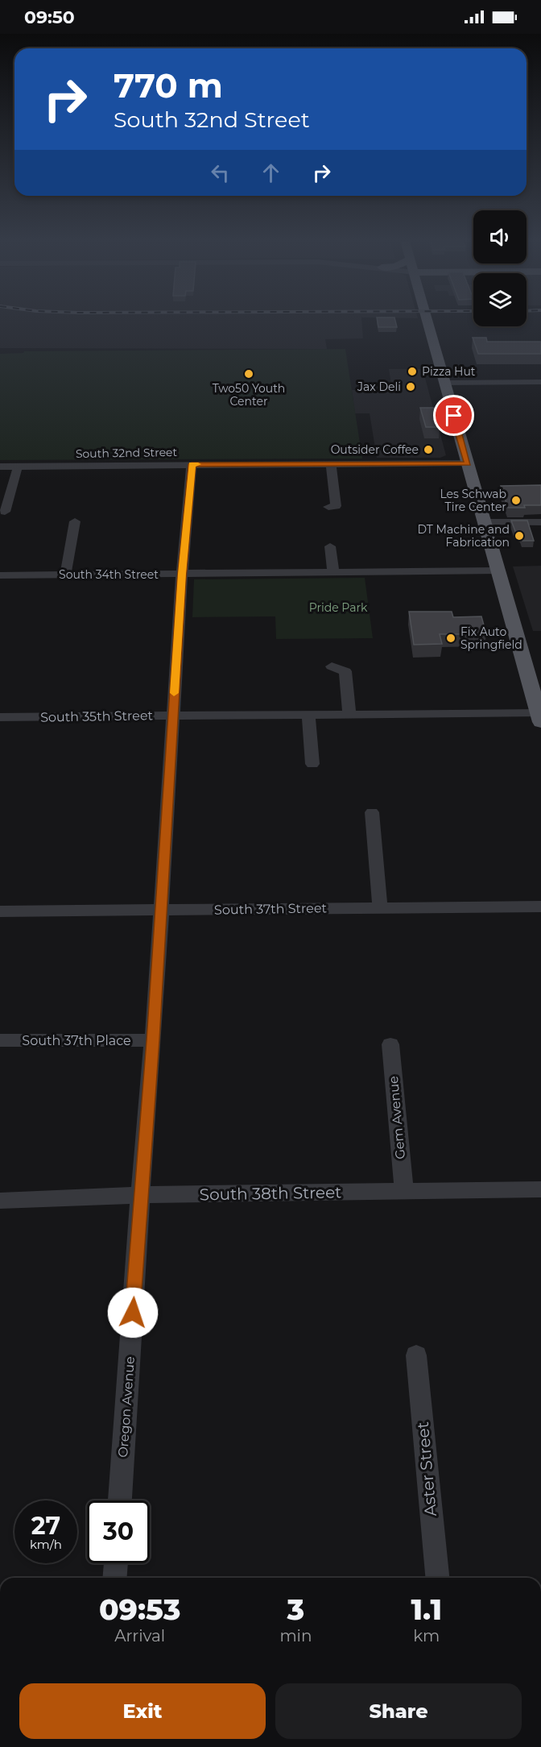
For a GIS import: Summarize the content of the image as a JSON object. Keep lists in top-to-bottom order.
{
  "streets": {
    "street": [
      "South 32nd Street",
      "South 34th Street",
      "South 35th Street",
      "South 37th Street",
      "South 37th Place",
      "Gem Avenue",
      "South 38th Street",
      "Oregon Avenue",
      "Aster Street"
    ]
  },
  "crossings": [
    ["South 32nd Street", "Oregon Avenue"],
    ["South 34th Street", "Oregon Avenue"],
    ["South 35th Street", "Oregon Avenue"],
    ["South 37th Street", "Oregon Avenue"],
    ["South 37th Place", "Oregon Avenue"],
    ["Gem Avenue", "South 38th Street"],
    ["South 38th Street", "Oregon Avenue"]
  ],
  "parks": ["Pride Park"],
  "places": [
    "Pizza Hut",
    "Two50 Youth Center",
    "Jax Deli",
    "Outsider Coffee",
    "Les Schwab Tire Center",
    "DT Machine and Fabrication",
    "Fix Auto Springfield"
  ],
  "page": {
    "status": "09:50",
    "turn": ["770 m", "South 32nd Street"],
    "speed": "27 km/h",
    "limit": "30",
    "eta": [
      "09:53",
      "Arrival",
      "3",
      "min",
      "1.1",
      "km"
    ],
    "buttons": ["Exit", "Share"]
  }
}
